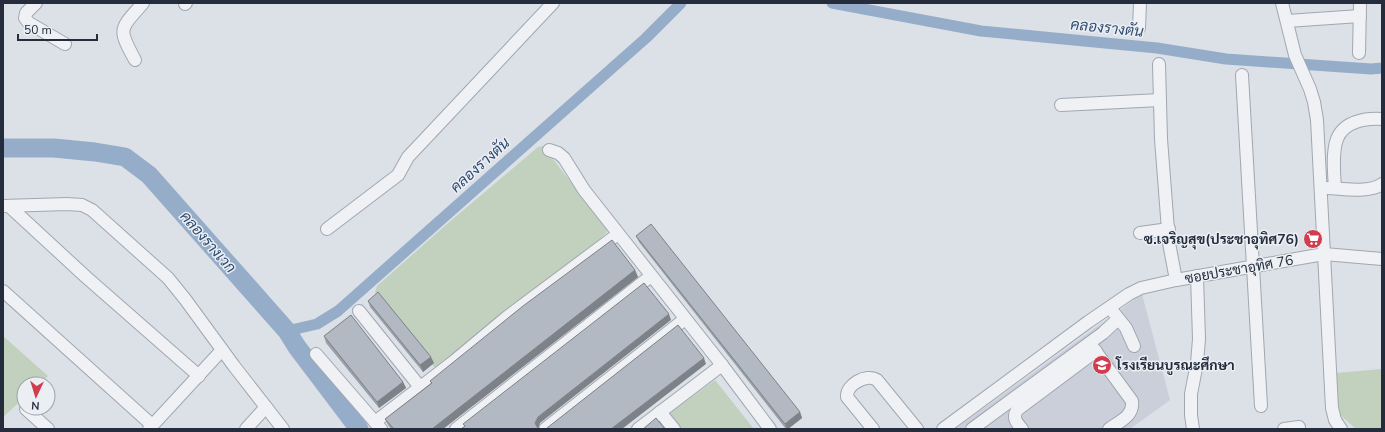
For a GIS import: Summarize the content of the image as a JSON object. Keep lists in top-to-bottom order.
{
  "streets": {
    "street": ["ซอยประชาอุทิศ 76"]
  },
  "water": ["คลองรางตัน", "คลองรางเวก"],
  "places": {
    "supermarket": ["ซ.เจริญสุข(ประชาอุทิศ76)"],
    "school or university": ["โรงเรียนบูรณะศึกษา"]
  },
  "scale_bar": "50 m",
  "north": "bottom"
}
